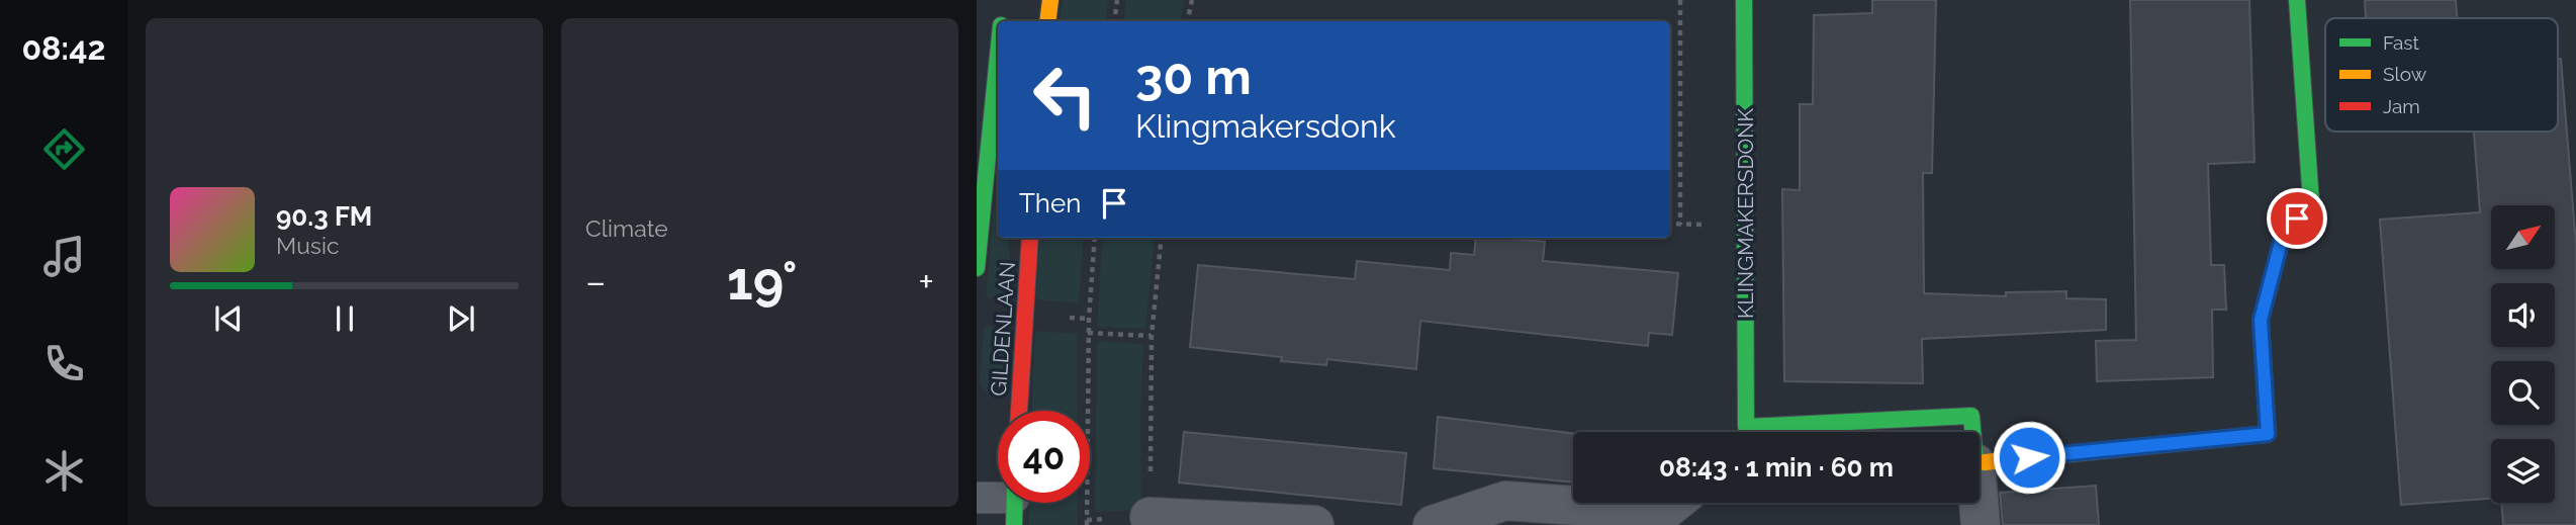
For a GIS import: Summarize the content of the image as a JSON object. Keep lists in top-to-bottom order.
{
  "streets": {
    "street": ["KLINGMAKERSDONK", "GILDENLAAN"]
  },
  "legend": ["Fast", "Slow", "Jam"],
  "north": "top right",
  "page": {
    "tabs": "08:42",
    "tile": "Climate",
    "turn": ["30 m", "Klingmakersdonk"],
    "then": "Then",
    "song": ["90.3 FM", "Music"],
    "heat": ["−", "19°", "+"],
    "limit": "40",
    "trip": "08:43 · 1 min · 60 m"
  }
}
